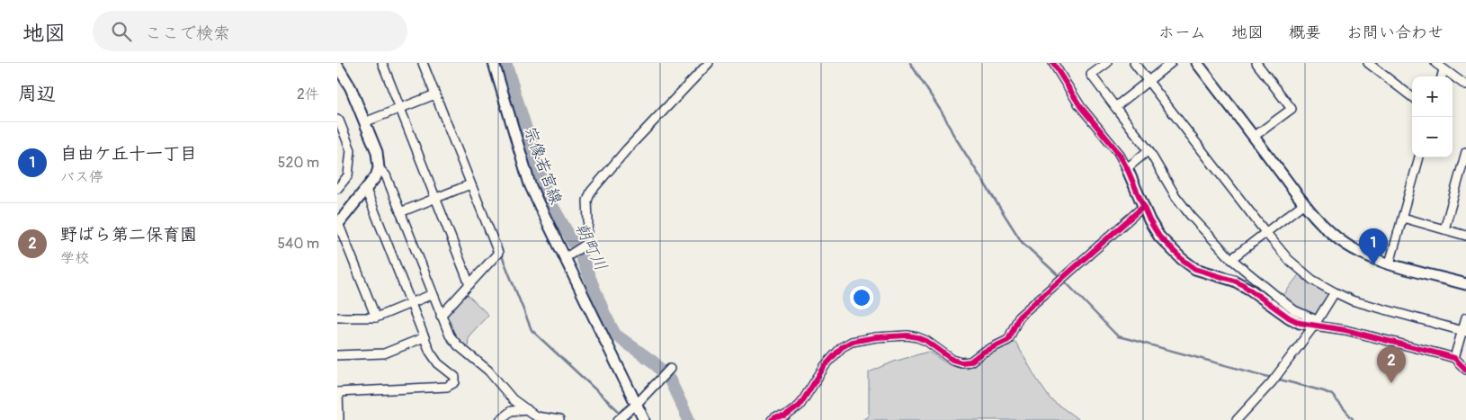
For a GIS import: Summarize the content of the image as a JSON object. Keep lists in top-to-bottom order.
{
  "streets": {
    "street": ["宗像若宮線"]
  },
  "water": ["朝町川"],
  "page": {
    "header": "地図",
    "search": "ここで検索",
    "nav": [
      "ホーム",
      "地図",
      "概要",
      "お問い合わせ"
    ],
    "heading": ["周辺", "2件"],
    "map_buttons": ["+", "−"],
    "list": [
      {
        "mark": "1",
        "name": "自由ケ丘十一丁目",
        "note": "バス停",
        "value": "520 m"
      },
      {
        "mark": "2",
        "name": "野ばら第二保育園",
        "note": "学校",
        "value": "540 m"
      }
    ],
    "pins": ["1", "2"]
  }
}
